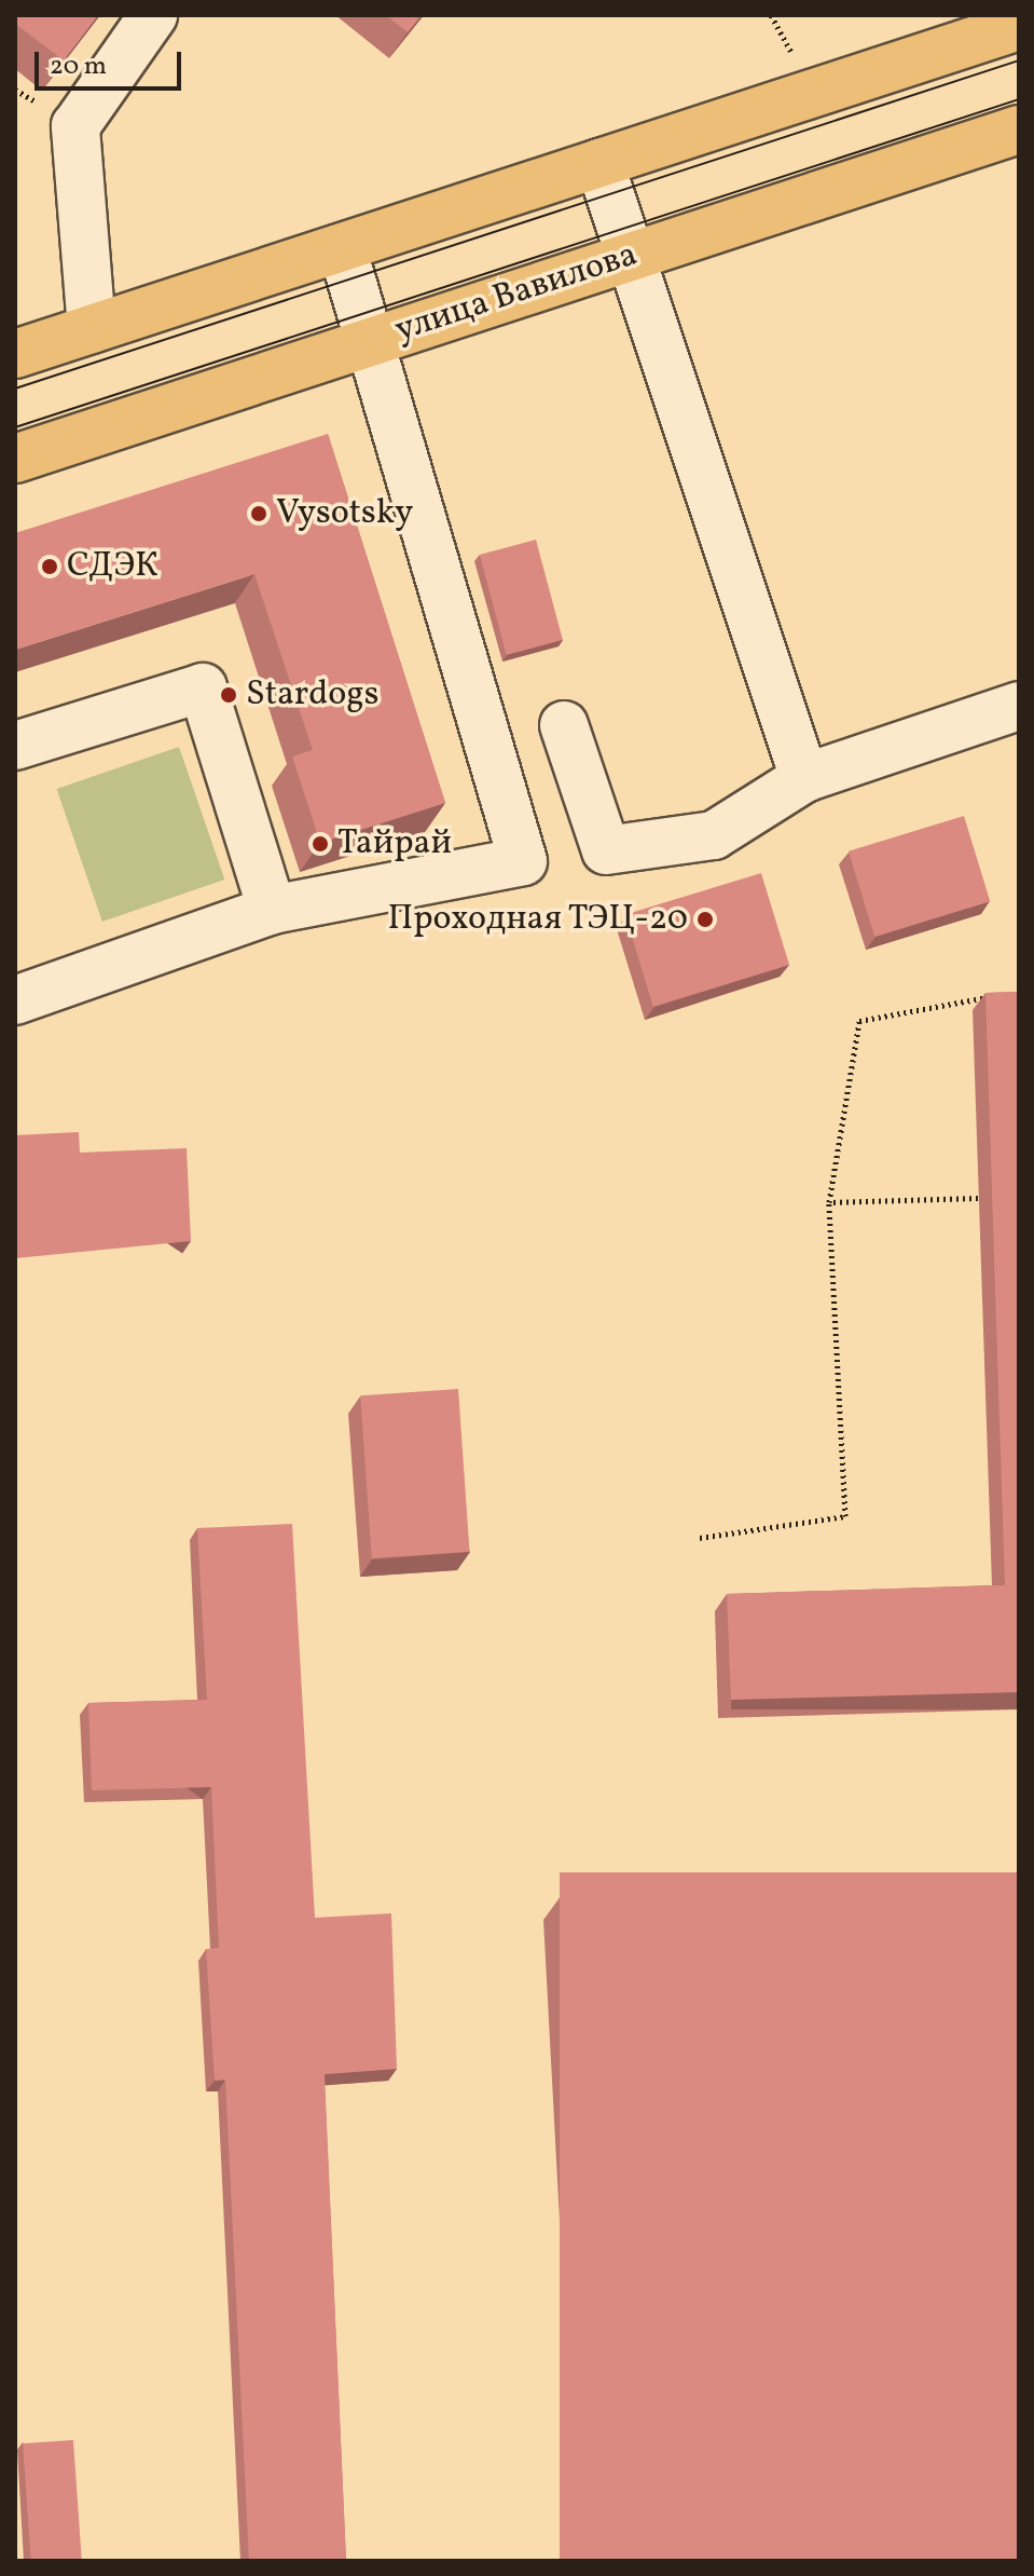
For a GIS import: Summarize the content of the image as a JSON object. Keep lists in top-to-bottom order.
{
  "streets": {
    "main road": ["улица Вавилова"]
  },
  "places": [
    "Vysotsky",
    "СДЭК",
    "Stardogs",
    "Тайрай",
    "Проходная ТЭЦ-20"
  ],
  "scale_bar": "20 m"
}
